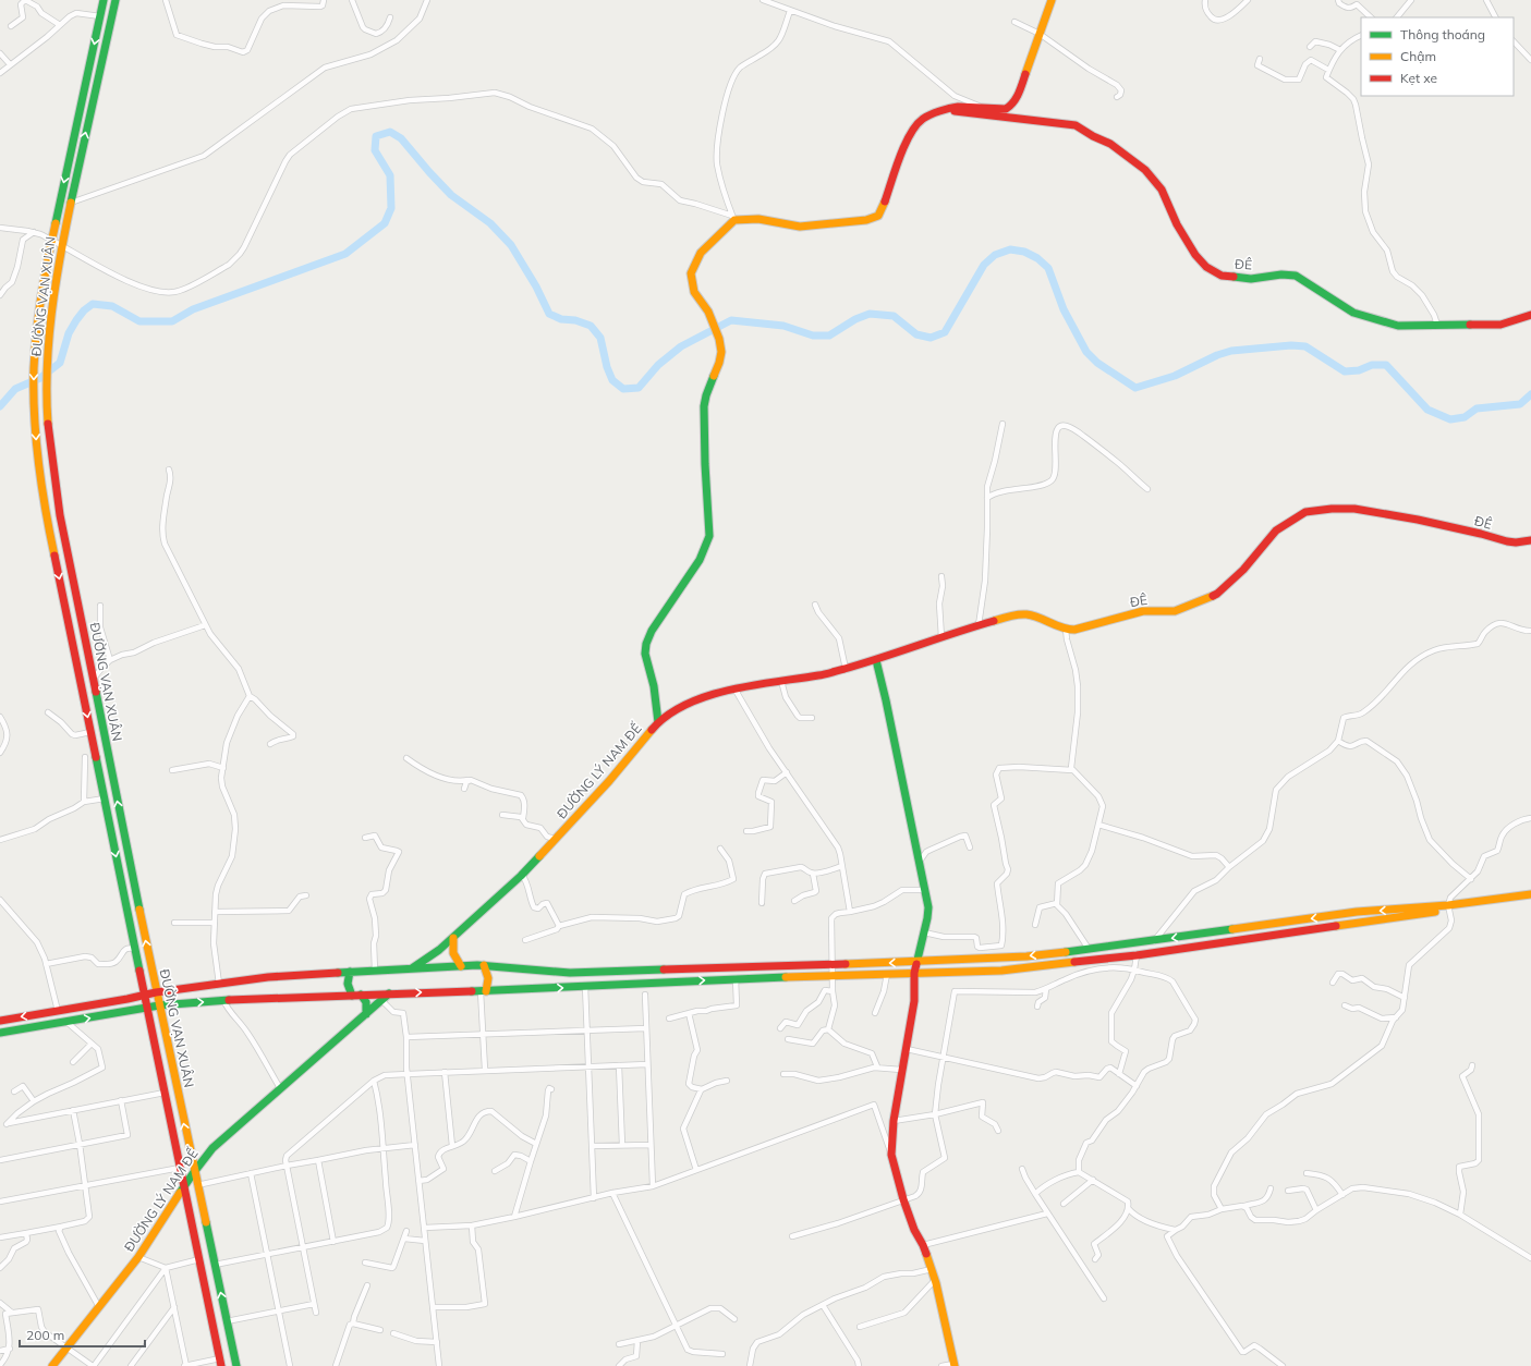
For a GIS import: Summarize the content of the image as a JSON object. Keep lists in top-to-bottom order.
{
  "streets": {
    "main road": ["ĐÊ", "ĐƯỜNG VẠN XUÂN", "ĐƯỜNG LÝ NAM ĐẾ"]
  },
  "crossings": [
    ["ĐƯỜNG VẠN XUÂN", "ĐƯỜNG LÝ NAM ĐẾ"]
  ],
  "legend": ["Thông thoáng", "Chậm", "Kẹt xe"],
  "scale_bar": "200 m"
}
